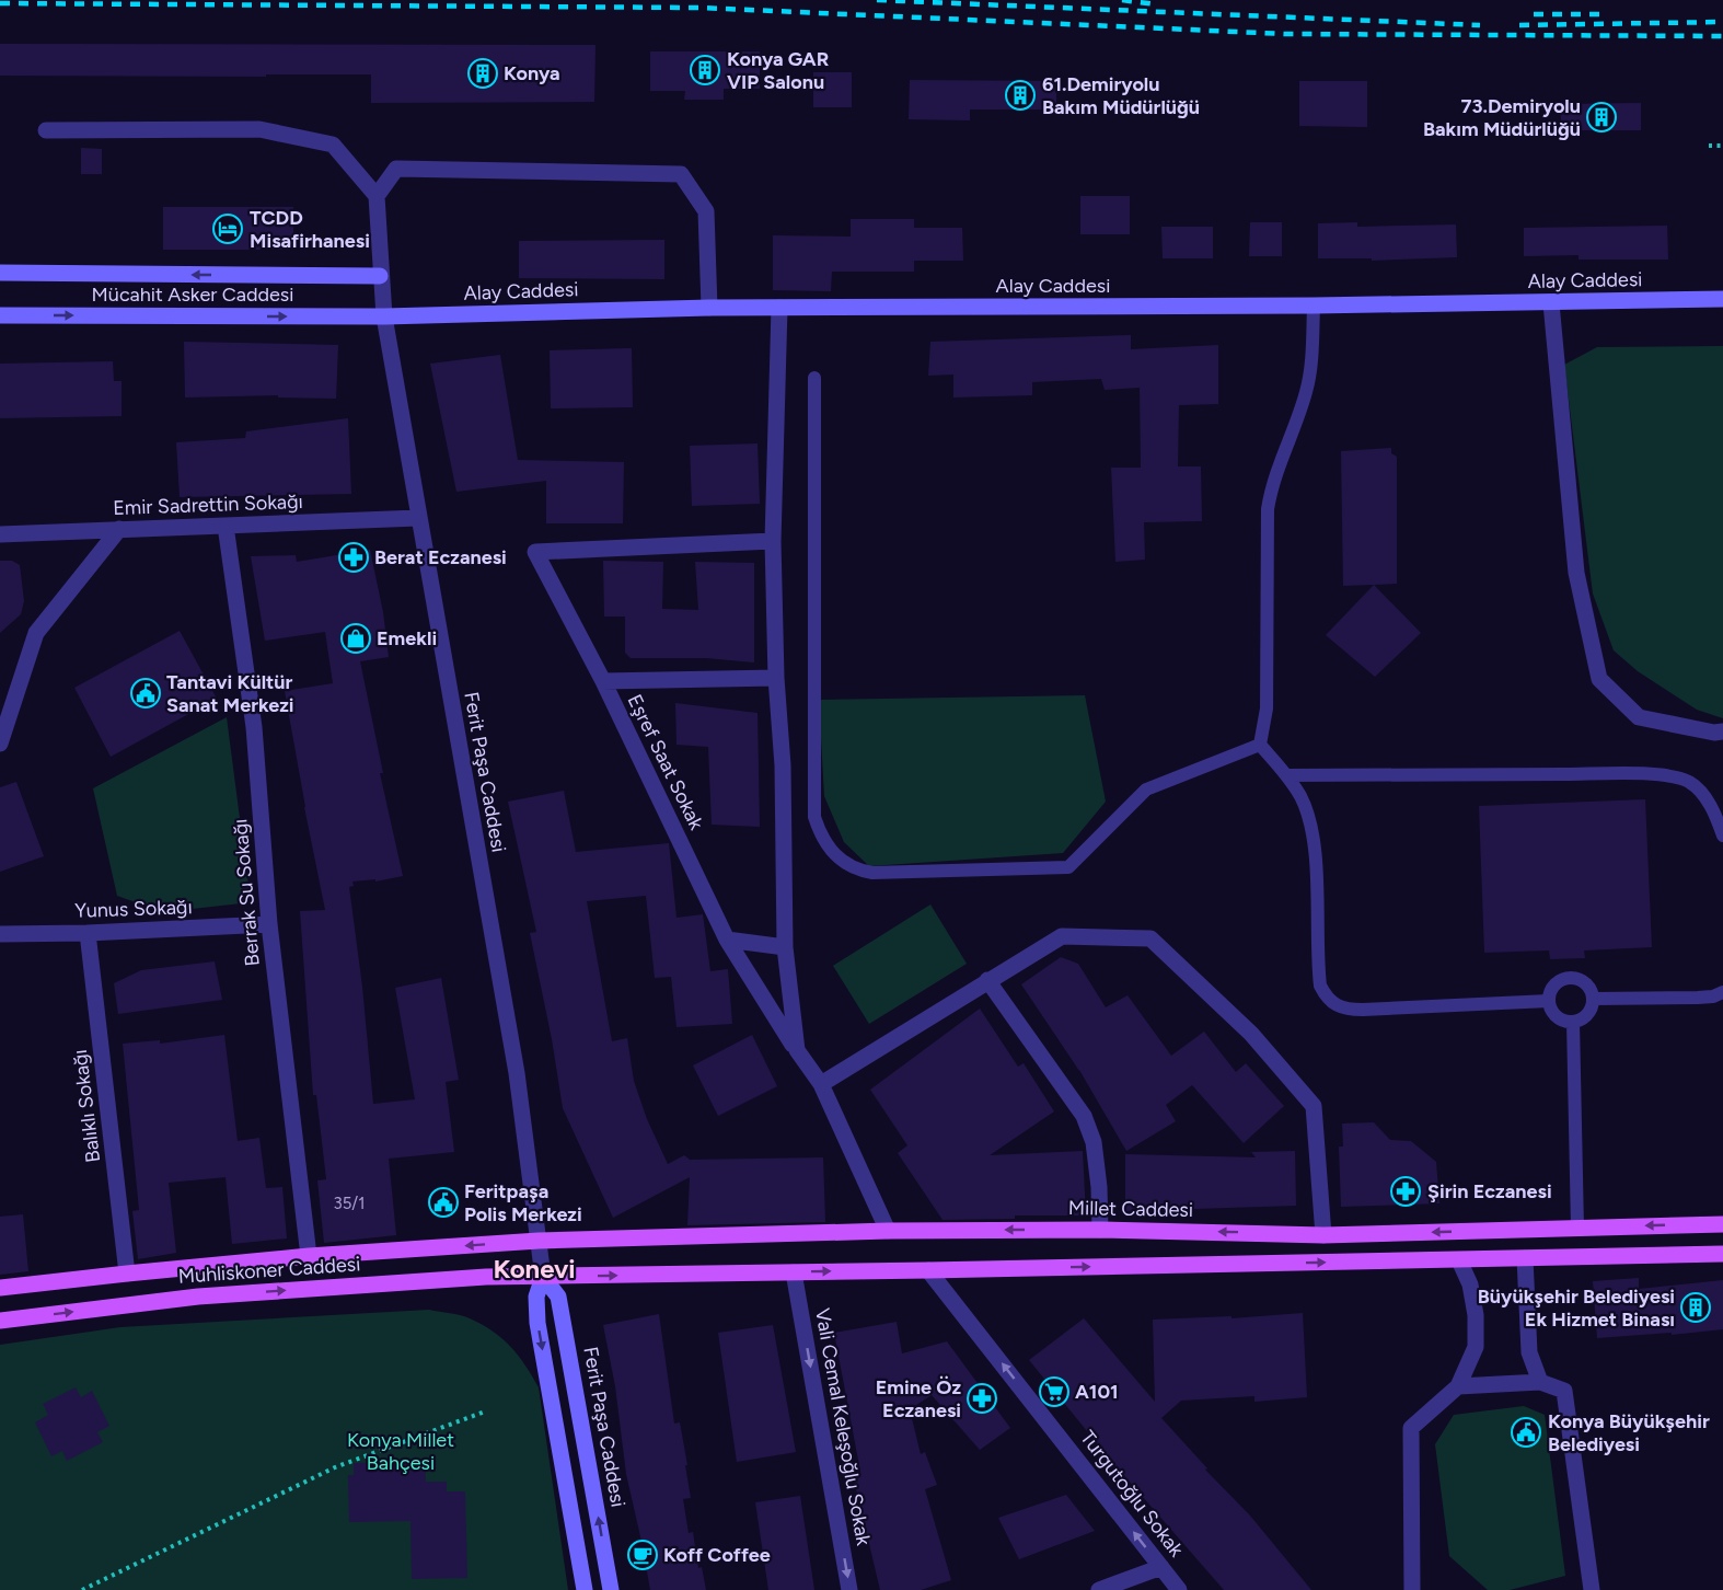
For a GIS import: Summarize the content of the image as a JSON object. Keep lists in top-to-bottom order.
{
  "streets": {
    "main road": [
      "Alay Caddesi",
      "Mücahit Asker Caddesi",
      "Ferit Paşa Caddesi",
      "Millet Caddesi",
      "Muhliskoner Caddesi"
    ],
    "street": [
      "Emir Sadrettin Sokağı",
      "Eşref Saat Sokak",
      "Berrak Su Sokağı",
      "Yunus Sokağı",
      "Balıklı Sokağı",
      "Vali Cemal Keleşoğlu Sokak",
      "Turgutoğlu Sokak"
    ]
  },
  "crossings": [
    ["Alay Caddesi", "Mücahit Asker Caddesi"],
    ["Alay Caddesi", "Ferit Paşa Caddesi"],
    ["Mücahit Asker Caddesi", "Ferit Paşa Caddesi"],
    ["Emir Sadrettin Sokağı", "Ferit Paşa Caddesi"],
    ["Emir Sadrettin Sokağı", "Berrak Su Sokağı"],
    ["Eşref Saat Sokak", "Millet Caddesi"],
    ["Ferit Paşa Caddesi", "Millet Caddesi"],
    ["Ferit Paşa Caddesi", "Muhliskoner Caddesi"],
    ["Berrak Su Sokağı", "Yunus Sokağı"],
    ["Berrak Su Sokağı", "Muhliskoner Caddesi"],
    ["Yunus Sokağı", "Balıklı Sokağı"],
    ["Balıklı Sokağı", "Muhliskoner Caddesi"],
    ["Millet Caddesi", "Muhliskoner Caddesi"]
  ],
  "one_way": ["Vali Cemal Keleşoğlu Sokak", "Turgutoğlu Sokak"],
  "districts": ["Konevi"],
  "parks": ["Konya Millet Bahçesi"],
  "places": {
    "building": [
      "Konya GAR VIP Salonu",
      "Konya",
      "61.Demiryolu Bakım Müdürlüğü",
      "73.Demiryolu Bakım Müdürlüğü",
      "Büyükşehir Belediyesi Ek Hizmet Binası"
    ],
    "hotel": ["TCDD Misafirhanesi"],
    "pharmacy": ["Berat Eczanesi", "Şirin Eczanesi", "Emine Öz Eczanesi"],
    "shop": ["Emekli"],
    "public building": ["Tantavi Kültür Sanat Merkezi", "Feritpaşa Polis Merkezi", "Konya Büyükşehir Belediyesi"],
    "supermarket": ["A101"],
    "cafe": ["Koff Coffee"]
  },
  "house_numbers": ["35/1"]
}
